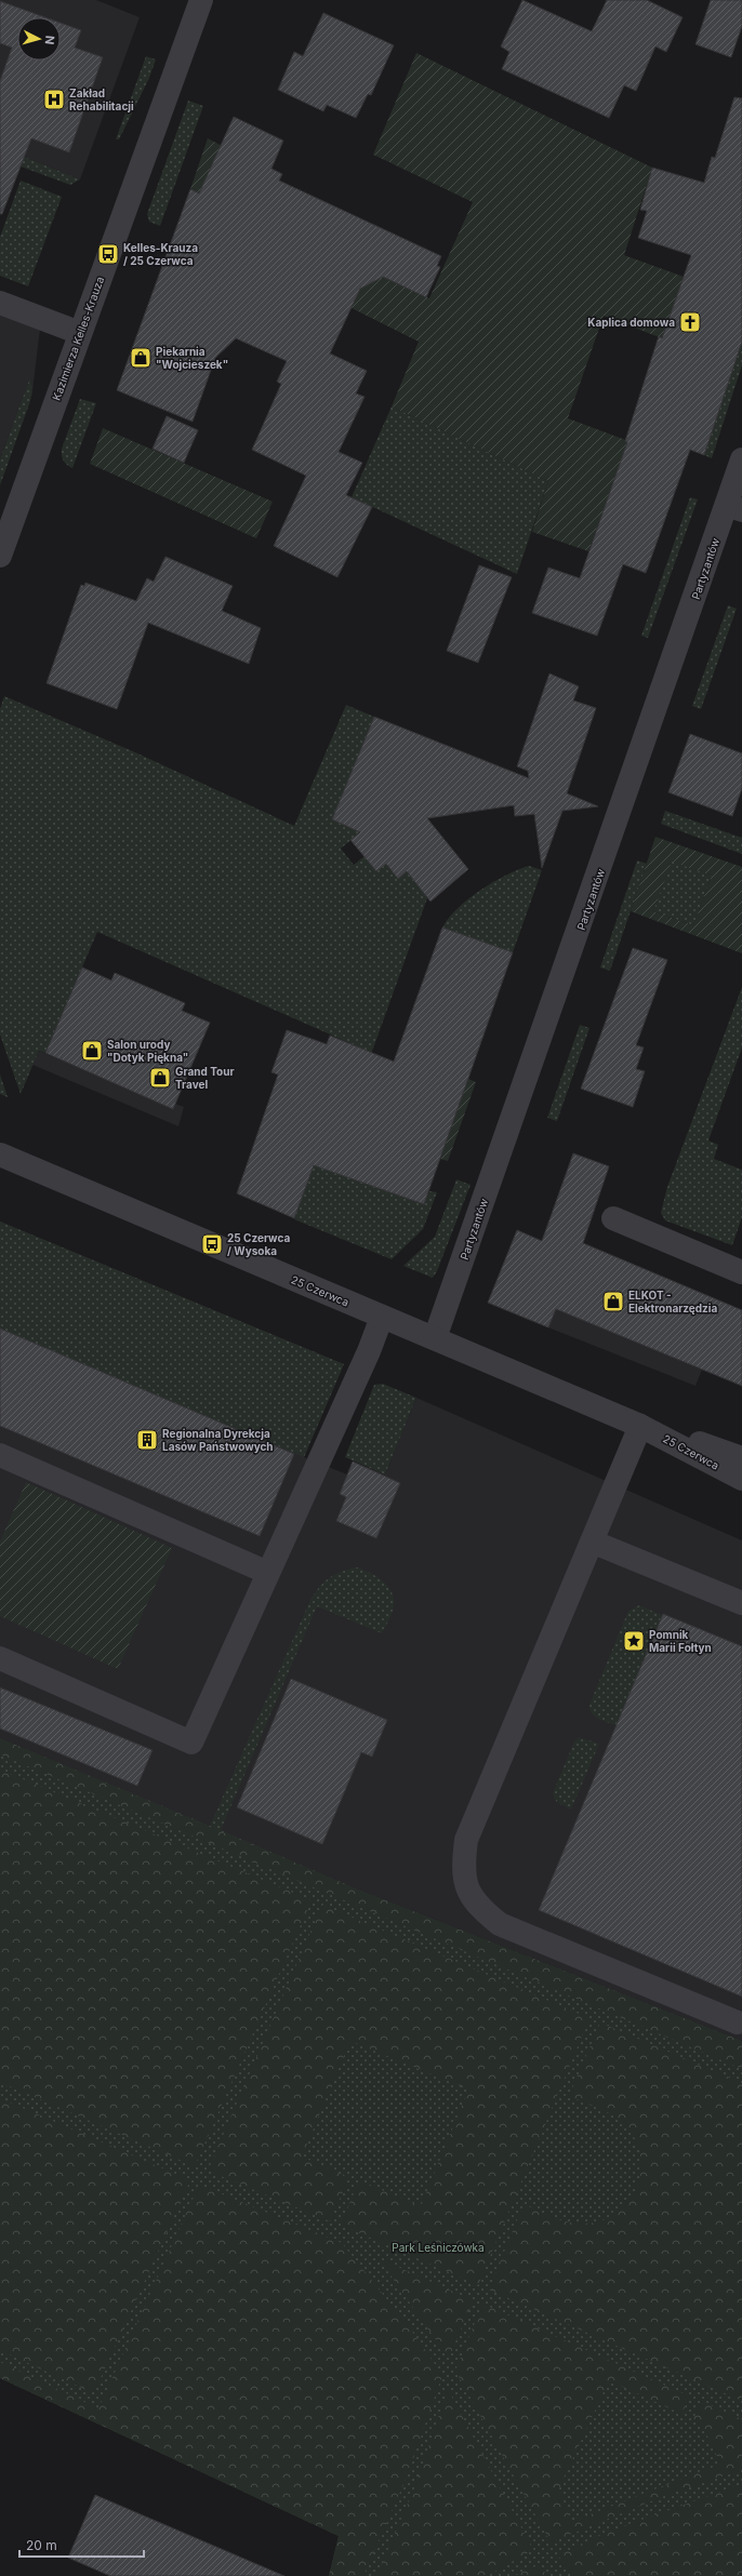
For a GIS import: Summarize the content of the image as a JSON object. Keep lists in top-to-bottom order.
{
  "streets": {
    "street": ["Kazimierza Kelles-Krauza", "Partyzantów", "25 Czerwca"]
  },
  "crossings": [
    ["Partyzantów", "25 Czerwca"]
  ],
  "parks": ["Park Leśniczówka"],
  "places": {
    "hospital": ["Zakład Rehabilitacji"],
    "bus stop": ["Kelles-Krauza / 25 Czerwca", "25 Czerwca / Wysoka"],
    "church": ["Kaplica domowa"],
    "shop": [
      "Piekarnia \"Wojcieszek\"",
      "Salon urody \"Dotyk Piękna\"",
      "Grand Tour Travel",
      "ELKOT - Elektronarzędzia"
    ],
    "building": ["Regionalna Dyrekcja Lasów Państwowych"],
    "place": ["Pomnik Marii Fołtyn"]
  },
  "scale_bar": "20 m",
  "north": "right"
}
